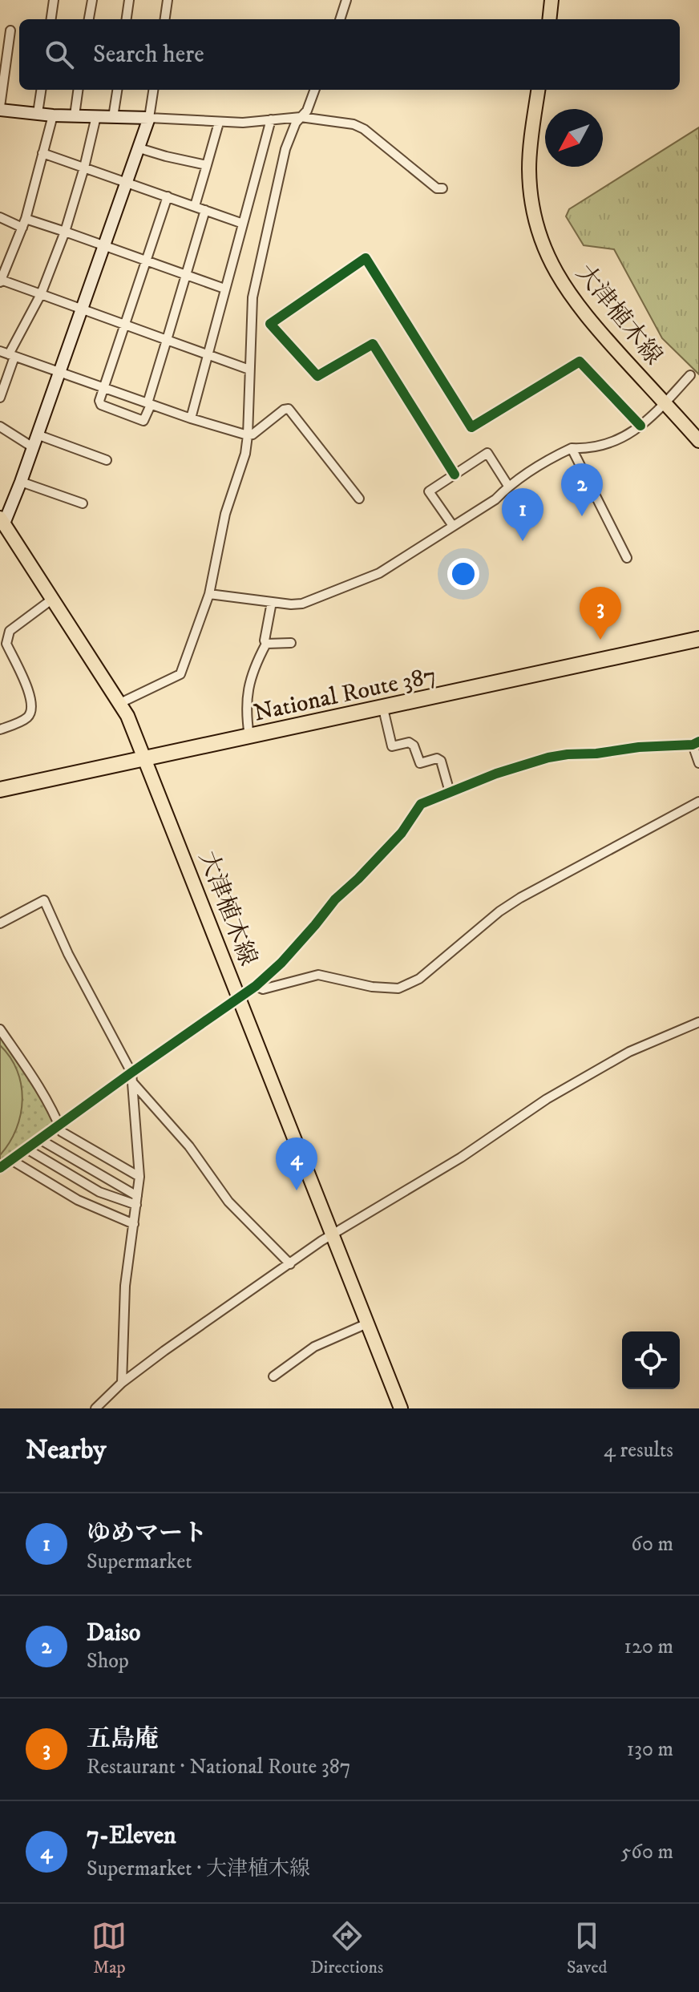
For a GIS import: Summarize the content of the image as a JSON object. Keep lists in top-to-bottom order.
{
  "streets": {
    "highway": ["National Route 387"],
    "main road": ["大津植木線"]
  },
  "crossings": [
    ["大津植木線", "National Route 387"]
  ],
  "north": "bottom left",
  "page": {
    "search": "Search here",
    "pins": [
      "2",
      "1",
      "3",
      "4"
    ],
    "heading": ["Nearby", "4 results"],
    "list": [
      {
        "mark": "1",
        "name": "ゆめマート",
        "note": "Supermarket",
        "value": "60 m"
      },
      {
        "mark": "2",
        "name": "Daiso",
        "note": "Shop",
        "value": "120 m"
      },
      {
        "mark": "3",
        "name": "五島庵",
        "note": "Restaurant · National Route 387",
        "value": "130 m"
      },
      {
        "mark": "4",
        "name": "7-Eleven",
        "note": "Supermarket · 大津植木線",
        "value": "560 m"
      }
    ],
    "nav": ["Map", "Directions", "Saved"]
  }
}
